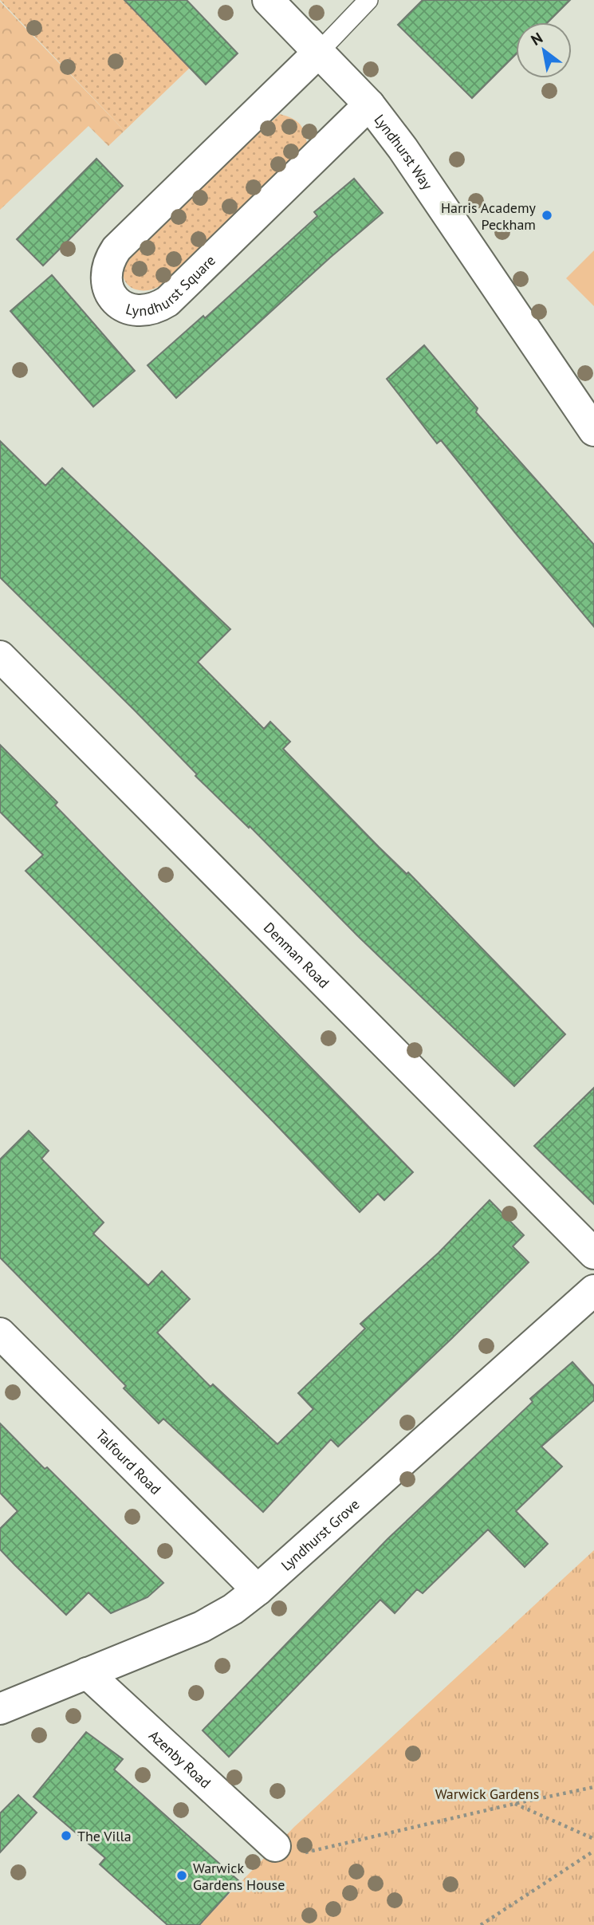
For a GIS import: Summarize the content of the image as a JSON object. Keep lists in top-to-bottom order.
{
  "streets": {
    "street": [
      "Lyndhurst Way",
      "Lyndhurst Square",
      "Denman Road",
      "Talfourd Road",
      "Lyndhurst Grove",
      "Azenby Road"
    ]
  },
  "crossings": [
    ["Lyndhurst Way", "Lyndhurst Square"],
    ["Talfourd Road", "Lyndhurst Grove"],
    ["Lyndhurst Grove", "Azenby Road"]
  ],
  "parks": ["Warwick Gardens"],
  "places": ["Harris Academy Peckham", "The Villa", "Warwick Gardens House"],
  "north": "top left"
}
